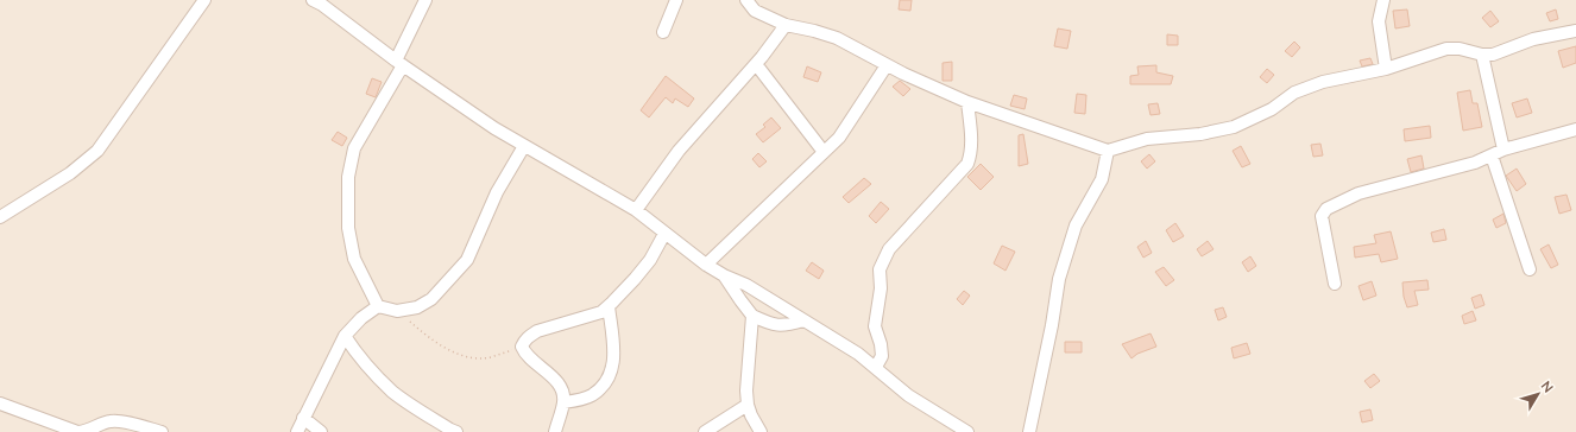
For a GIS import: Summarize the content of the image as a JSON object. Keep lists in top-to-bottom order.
{
  "north": "top right"
}
